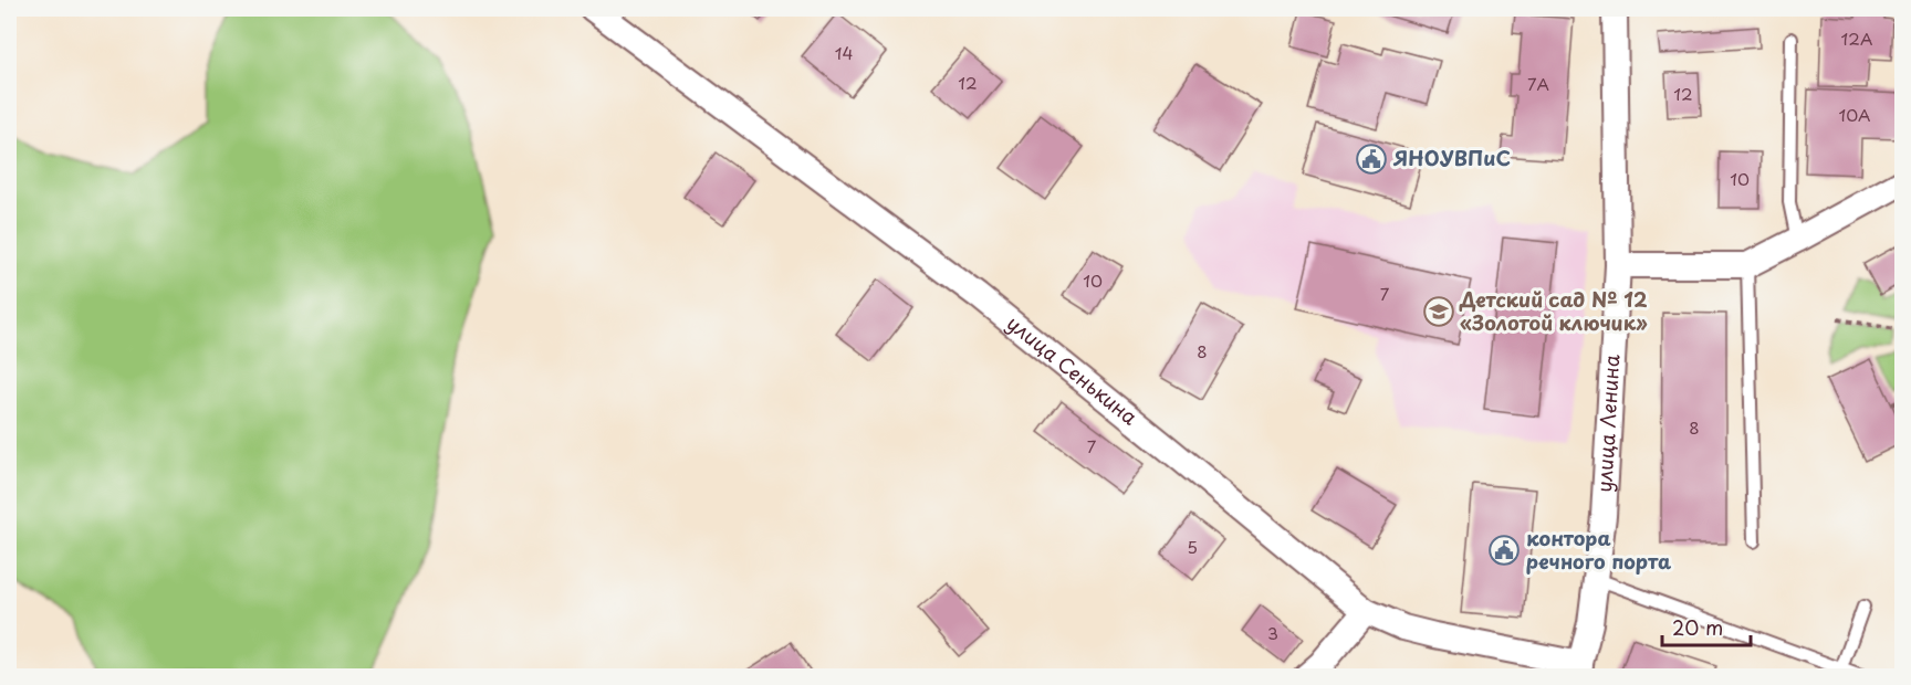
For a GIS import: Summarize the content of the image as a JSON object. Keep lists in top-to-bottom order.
{
  "streets": {
    "street": ["улица Сенькина", "улица Ленина"]
  },
  "crossings": [
    ["улица Сенькина", "улица Ленина"]
  ],
  "places": {
    "public building": ["ЯНОУВПиС", "контора речного порта"],
    "school or university": ["Детский сад № 12 «Золотой ключик»"]
  },
  "house_numbers": [
    "12А",
    "14",
    "12",
    "7А",
    "12",
    "10А",
    "10",
    "10",
    "7",
    "8",
    "8",
    "7",
    "5",
    "3"
  ],
  "scale_bar": "20 m"
}
